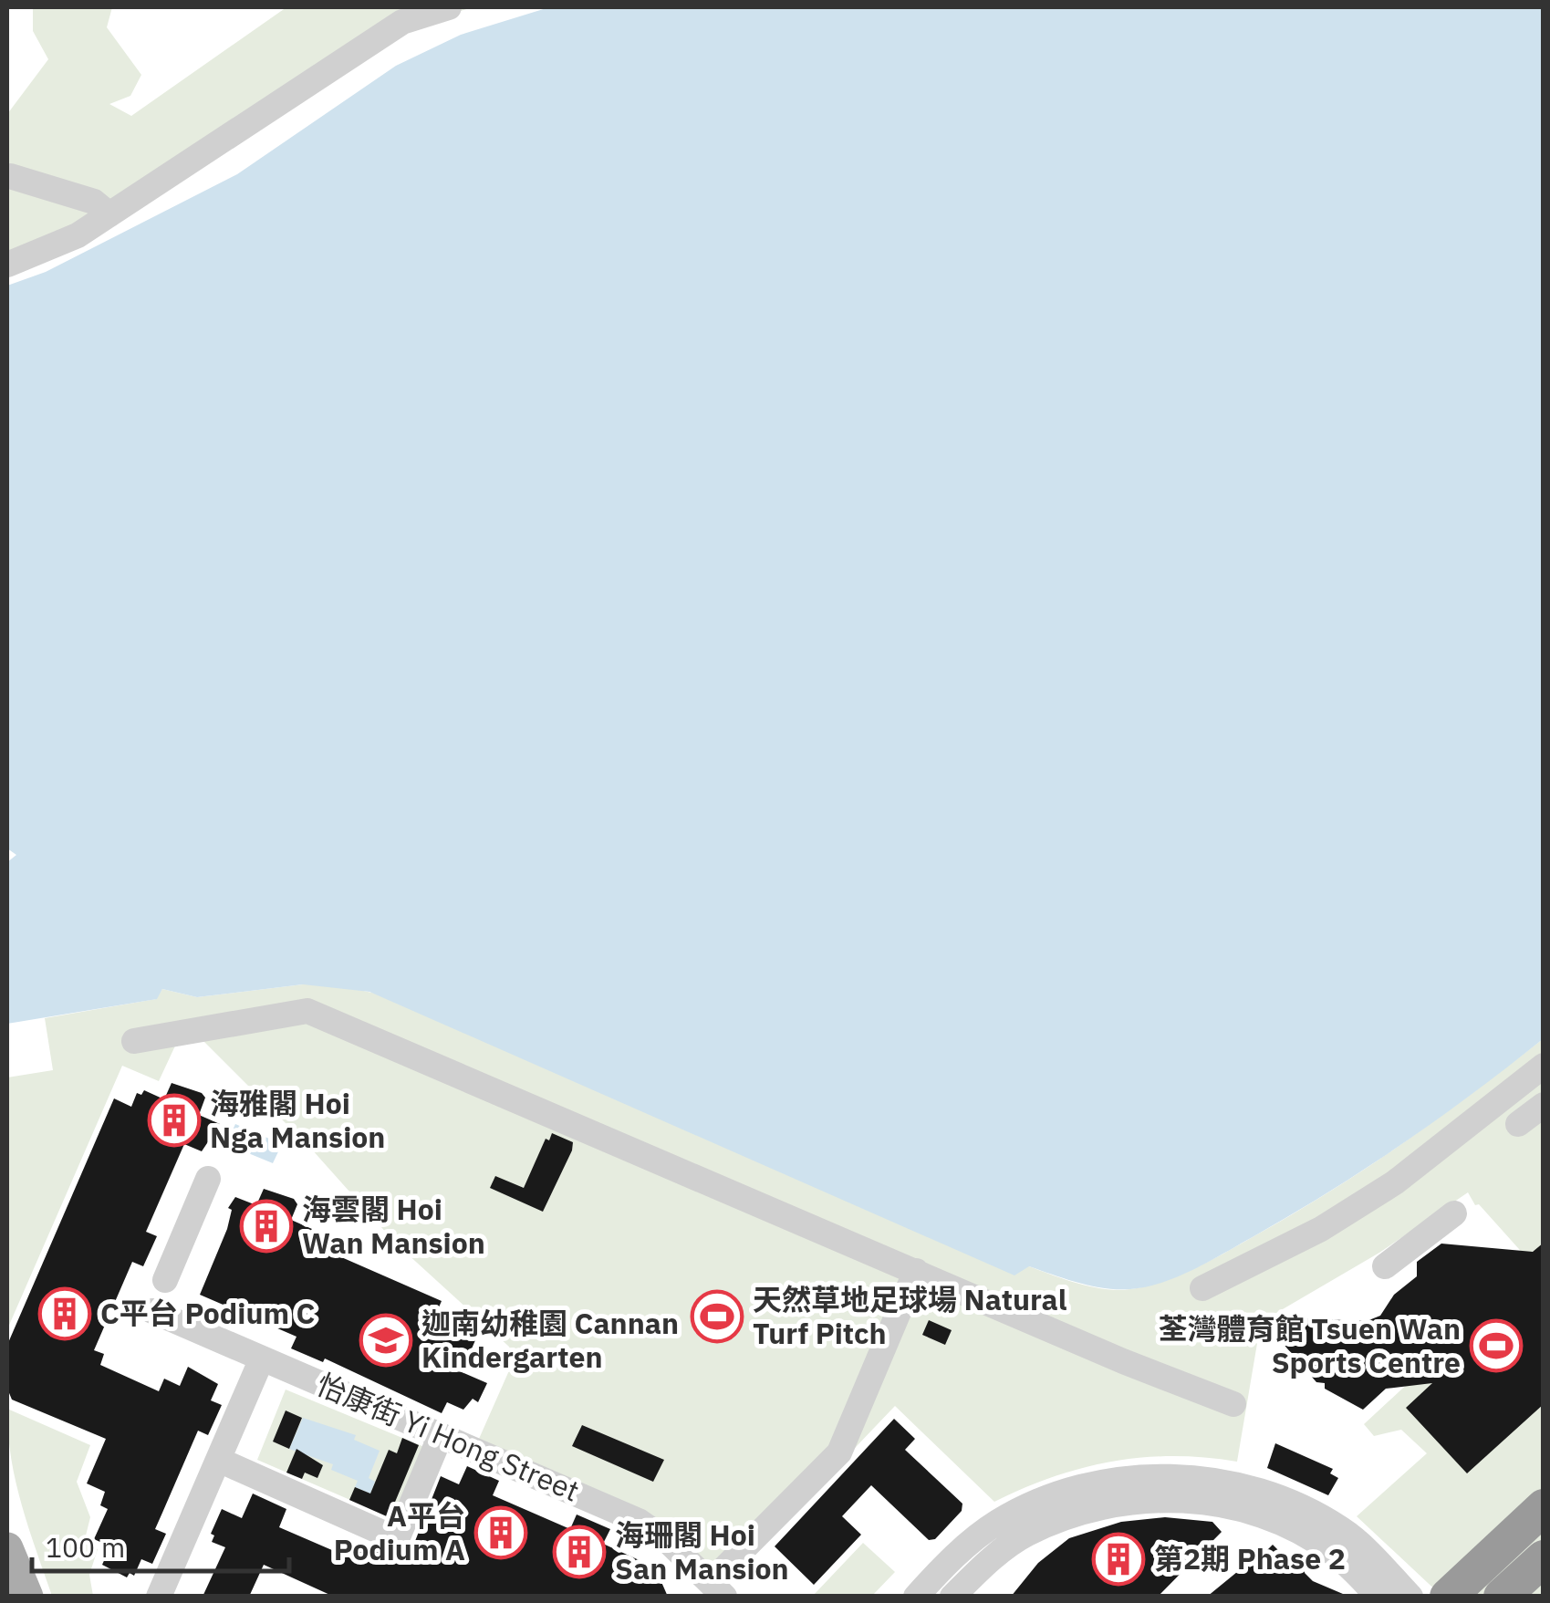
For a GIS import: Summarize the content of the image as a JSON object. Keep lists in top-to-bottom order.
{
  "streets": {
    "street": ["怡康街 Yi Hong Street"]
  },
  "places": {
    "building": [
      "海雅閣 Hoi Nga Mansion",
      "海雲閣 Hoi Wan Mansion",
      "C平台 Podium C",
      "A平台 Podium A",
      "海珊閣 Hoi San Mansion",
      "第2期 Phase 2"
    ],
    "sports": ["天然草地足球場 Natural Turf Pitch", "荃灣體育館 Tsuen Wan Sports Centre"],
    "school or university": ["迦南幼稚園 Cannan Kindergarten"]
  },
  "scale_bar": "100 m"
}
